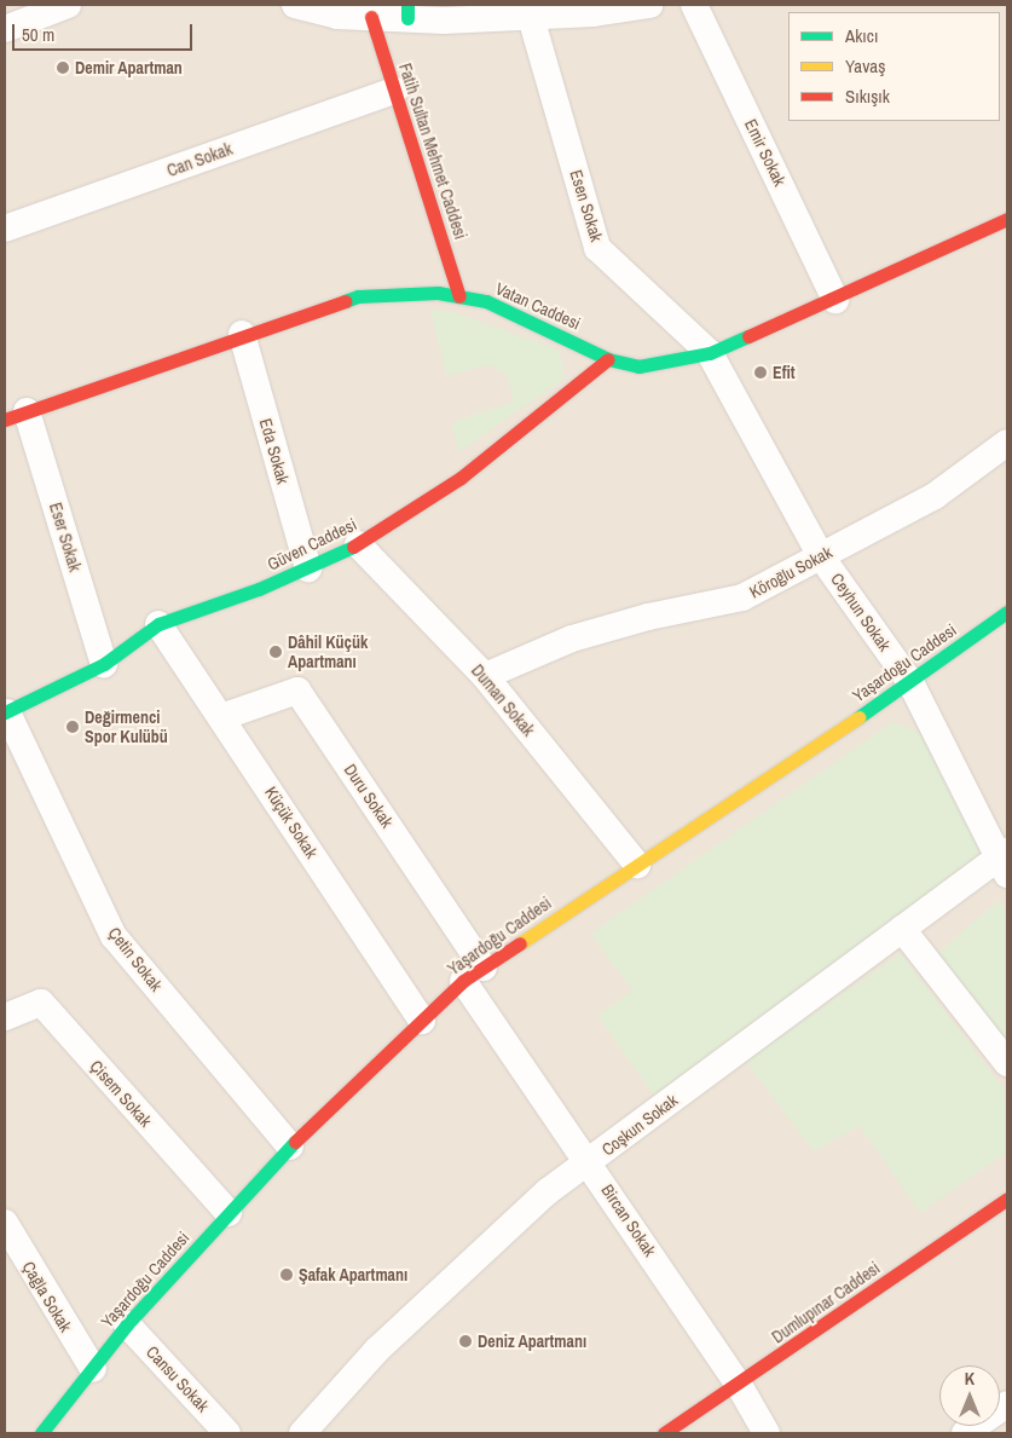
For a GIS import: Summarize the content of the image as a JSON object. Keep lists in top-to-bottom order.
{
  "streets": {
    "street": [
      "Fatih Sultan Mehmet Caddesi",
      "Emir Sokak",
      "Can Sokak",
      "Esen Sokak",
      "Vatan Caddesi",
      "Eda Sokak",
      "Eser Sokak",
      "Güven Caddesi",
      "Köroğlu Sokak",
      "Ceyhun Sokak",
      "Yaşardoğu Caddesi",
      "Duman Sokak",
      "Duru Sokak",
      "Küçük Sokak",
      "Çetin Sokak",
      "Çisem Sokak",
      "Coşkun Sokak",
      "Bircan Sokak",
      "Çağla Sokak",
      "Dumlupınar Caddesi",
      "Cansu Sokak"
    ]
  },
  "crossings": [
    ["Fatih Sultan Mehmet Caddesi", "Can Sokak"],
    ["Fatih Sultan Mehmet Caddesi", "Vatan Caddesi"],
    ["Emir Sokak", "Vatan Caddesi"],
    ["Esen Sokak", "Vatan Caddesi"],
    ["Esen Sokak", "Ceyhun Sokak"],
    ["Vatan Caddesi", "Eda Sokak"],
    ["Vatan Caddesi", "Eser Sokak"],
    ["Vatan Caddesi", "Güven Caddesi"],
    ["Vatan Caddesi", "Ceyhun Sokak"],
    ["Eda Sokak", "Güven Caddesi"],
    ["Eser Sokak", "Güven Caddesi"],
    ["Güven Caddesi", "Duman Sokak"],
    ["Güven Caddesi", "Küçük Sokak"],
    ["Güven Caddesi", "Çetin Sokak"],
    ["Köroğlu Sokak", "Ceyhun Sokak"],
    ["Köroğlu Sokak", "Duman Sokak"],
    ["Ceyhun Sokak", "Yaşardoğu Caddesi"],
    ["Ceyhun Sokak", "Coşkun Sokak"],
    ["Yaşardoğu Caddesi", "Duman Sokak"],
    ["Yaşardoğu Caddesi", "Duru Sokak"],
    ["Yaşardoğu Caddesi", "Küçük Sokak"],
    ["Yaşardoğu Caddesi", "Çetin Sokak"],
    ["Yaşardoğu Caddesi", "Çisem Sokak"],
    ["Yaşardoğu Caddesi", "Bircan Sokak"],
    ["Yaşardoğu Caddesi", "Çağla Sokak"],
    ["Yaşardoğu Caddesi", "Cansu Sokak"],
    ["Duru Sokak", "Küçük Sokak"],
    ["Duru Sokak", "Bircan Sokak"],
    ["Coşkun Sokak", "Bircan Sokak"],
    ["Bircan Sokak", "Dumlupınar Caddesi"]
  ],
  "places": [
    "Demir Apartman",
    "Efit",
    "Dâhil Küçük Apartmanı",
    "Değirmenci Spor Kulübü",
    "Şafak Apartmanı",
    "Deniz Apartmanı"
  ],
  "legend": ["Akıcı", "Yavaş", "Sıkışık"],
  "scale_bar": "50 m",
  "north": "top"
}
